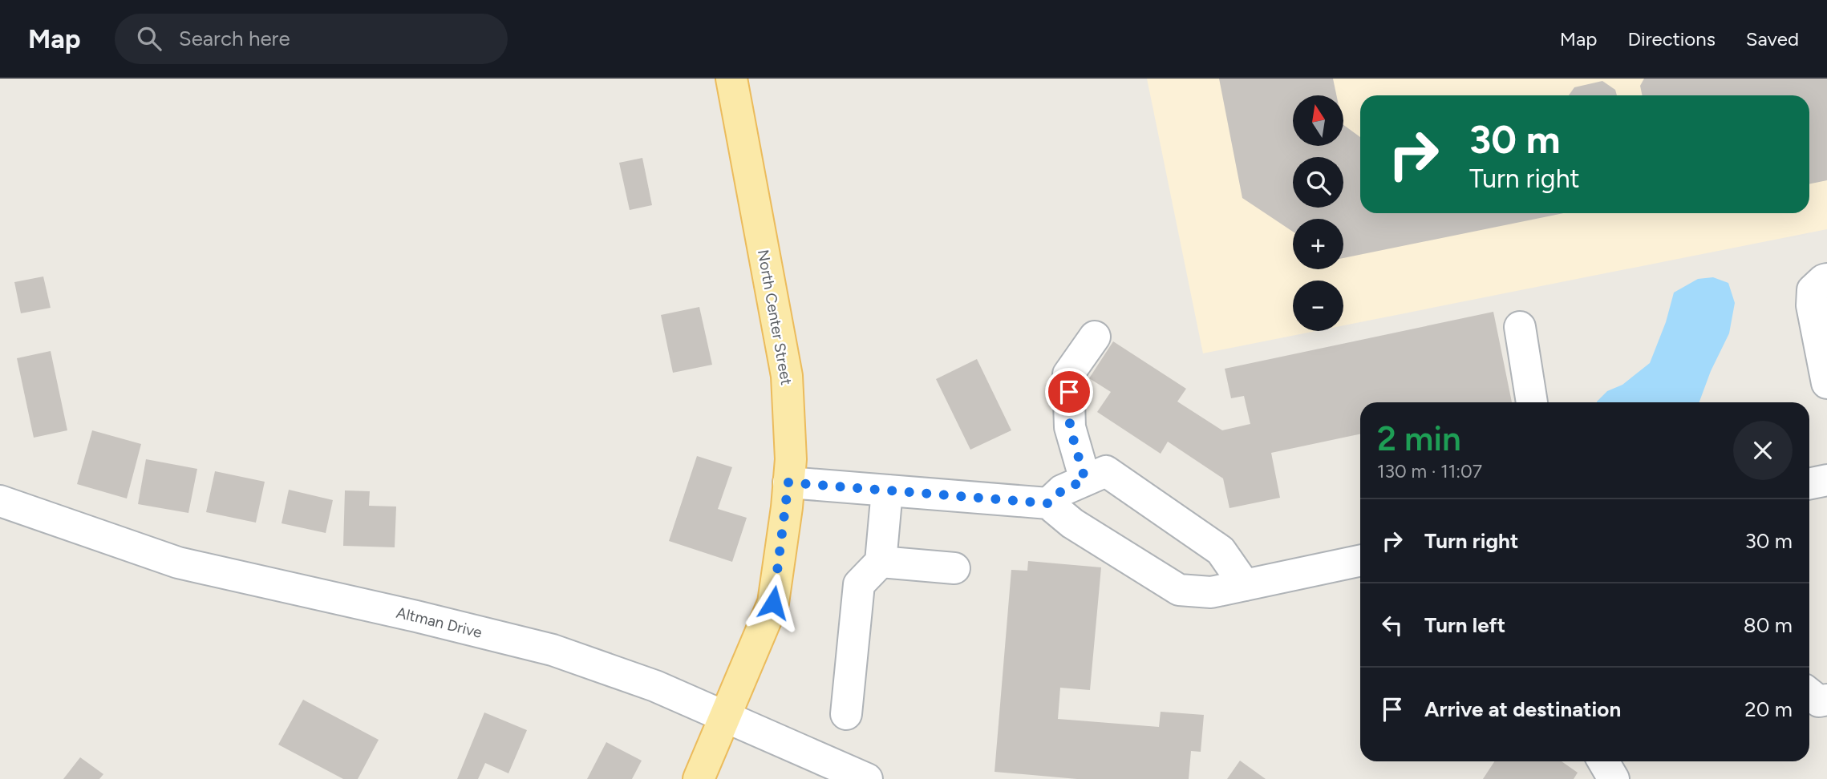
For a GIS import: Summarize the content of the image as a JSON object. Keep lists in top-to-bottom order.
{
  "streets": {
    "main road": ["North Center Street"],
    "street": ["Altman Drive"]
  },
  "crossings": [
    ["North Center Street", "Altman Drive"]
  ],
  "north": "top",
  "page": {
    "header": "Map",
    "search": "Search here",
    "nav": ["Map", "Directions", "Saved"],
    "map_buttons": ["+", "−"],
    "turn": ["30 m", "Turn right"],
    "heading": ["2 min", "130 m · 11:07"],
    "list": [
      {
        "name": "Turn right",
        "value": "30 m"
      },
      {
        "name": "Turn left",
        "value": "80 m"
      },
      {
        "name": "Arrive at destination",
        "value": "20 m"
      }
    ]
  }
}
